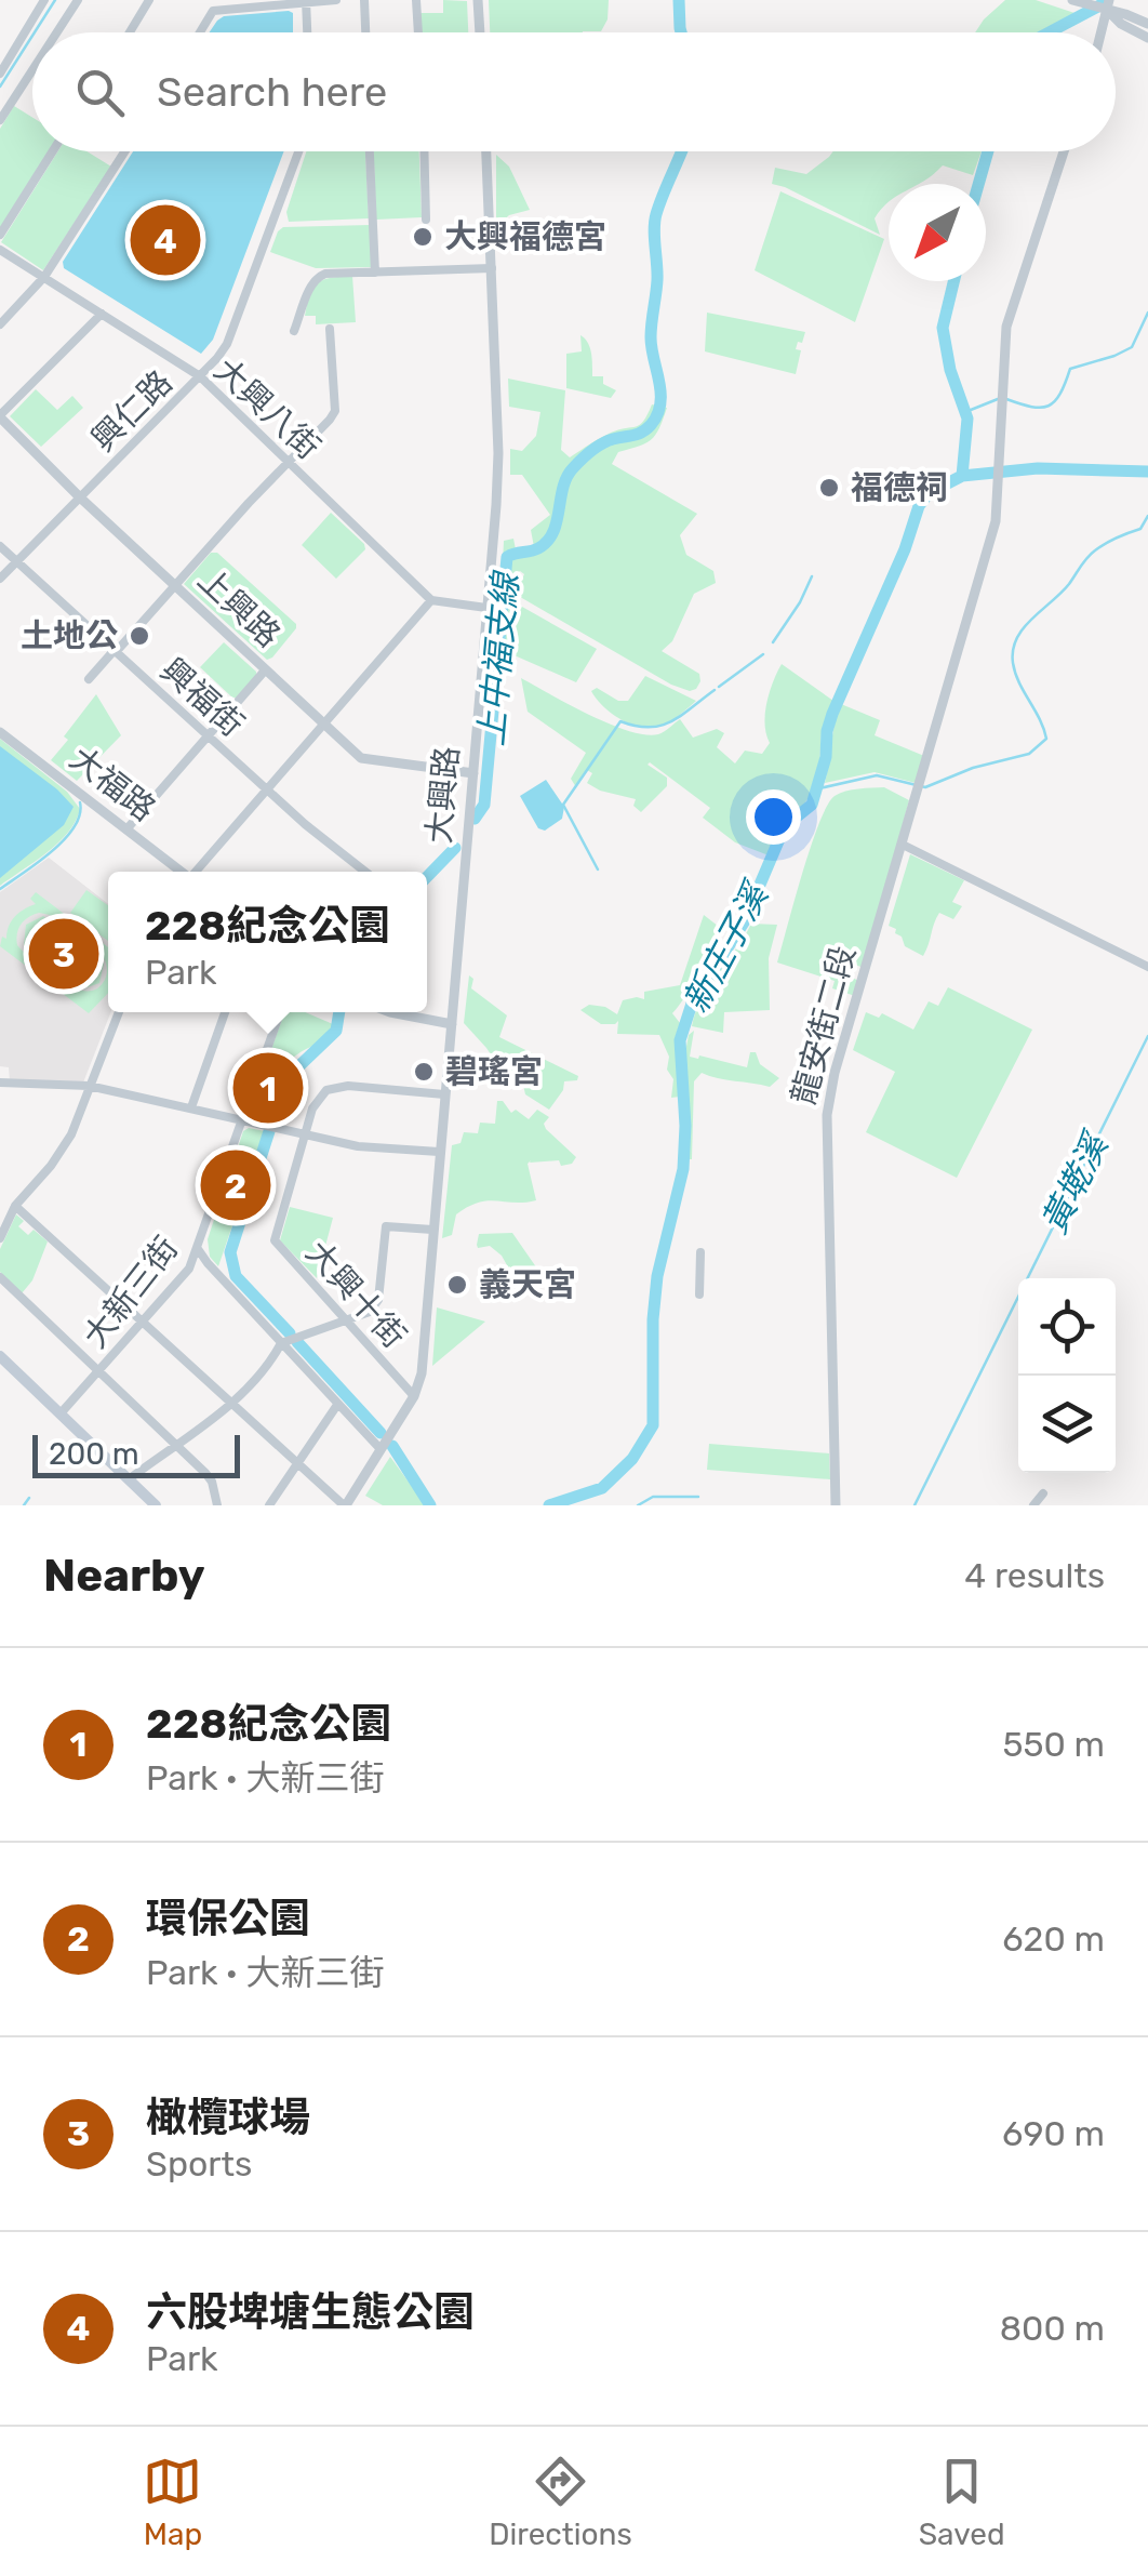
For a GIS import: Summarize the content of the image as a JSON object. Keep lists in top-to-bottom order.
{
  "streets": {
    "street": [
      "大興八街",
      "興仁路",
      "上興路",
      "興福街",
      "大福路",
      "大興路",
      "龍安街二段",
      "大新三街",
      "大興十街"
    ]
  },
  "crossings": [
    ["大興八街", "興仁路"],
    ["興仁路", "上興路"],
    ["興仁路", "興福街"],
    ["上興路", "大興路"],
    ["大興路", "大興十街"]
  ],
  "water": ["上中福支線", "新庄子溪", "黃墘溪"],
  "places": [
    "大興福德宮",
    "福德祠",
    "土地公",
    "碧瑤宮",
    "義天宮"
  ],
  "scale_bar": "200 m",
  "north": "bottom left",
  "page": {
    "search": "Search here",
    "pins": [
      "4",
      "3",
      "1",
      "2"
    ],
    "popup": ["228紀念公園", "Park"],
    "scale": "200 m",
    "heading": ["Nearby", "4 results"],
    "list": [
      {
        "mark": "1",
        "name": "228紀念公園",
        "note": "Park · 大新三街",
        "value": "550 m"
      },
      {
        "mark": "2",
        "name": "環保公園",
        "note": "Park · 大新三街",
        "value": "620 m"
      },
      {
        "mark": "3",
        "name": "橄欖球場",
        "note": "Sports",
        "value": "690 m"
      },
      {
        "mark": "4",
        "name": "六股埤塘生態公園",
        "note": "Park",
        "value": "800 m"
      }
    ],
    "nav": ["Map", "Directions", "Saved"]
  }
}
